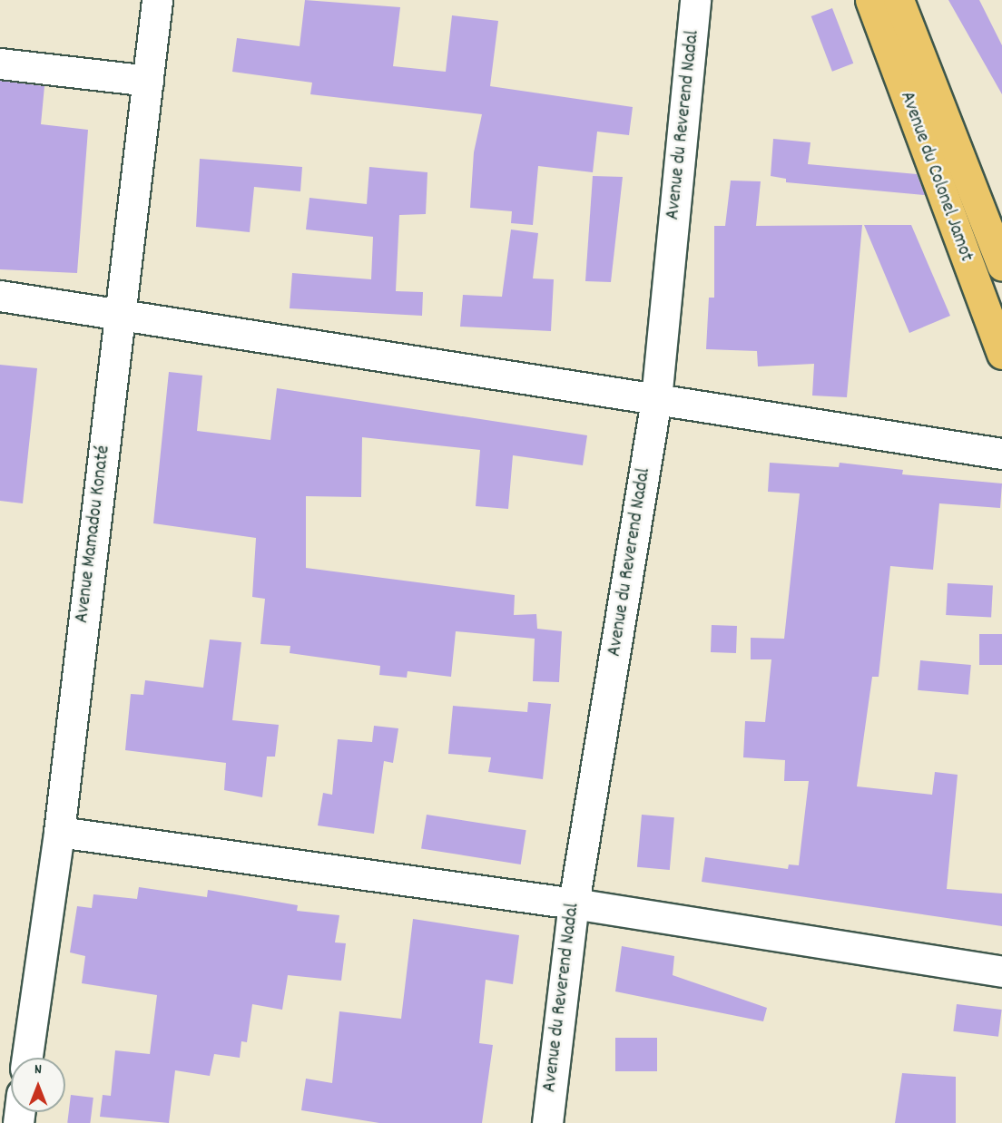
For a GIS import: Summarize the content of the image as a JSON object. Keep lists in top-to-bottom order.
{
  "streets": {
    "main road": ["Avenue du Colonel Jamot"],
    "street": ["Avenue du Reverend Nadal", "Avenue Mamadou Konaté"]
  },
  "north": "top"
}
